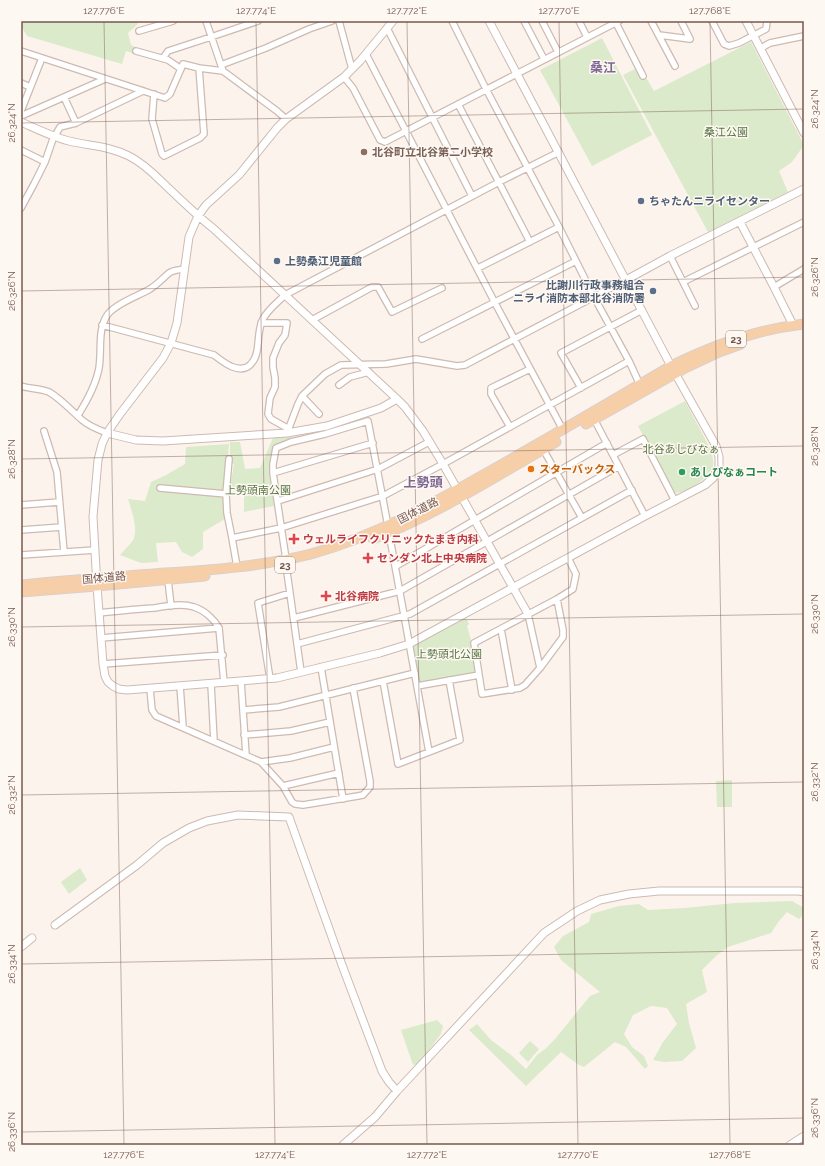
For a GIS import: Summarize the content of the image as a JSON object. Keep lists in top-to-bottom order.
{
  "streets": {
    "main road": ["23", "国体道路"]
  },
  "districts": ["桑江", "上勢頭"],
  "parks": [
    "桑江公園",
    "北谷あしびなぁ",
    "上勢頭南公園",
    "上勢頭北公園"
  ],
  "places": {
    "other": [
      "北谷町立北谷第二小学校",
      "ちゃたんニライセンター",
      "上勢桑江児童館",
      "比謝川行政事務組合 ニライ消防本部北谷消防署",
      "スターバックス",
      "あしびなぁコート"
    ],
    "health": ["ウェルライフクリニックたまき内科", "センダン北上中央病院", "北谷病院"]
  },
  "coordinates": [
    "127.776°E",
    "127.774°E",
    "127.772°E",
    "127.770°E",
    "127.768°E",
    "26.324°N",
    "26.326°N",
    "26.328°N",
    "26.330°N",
    "26.332°N",
    "26.334°N",
    "26.336°N"
  ]
}
